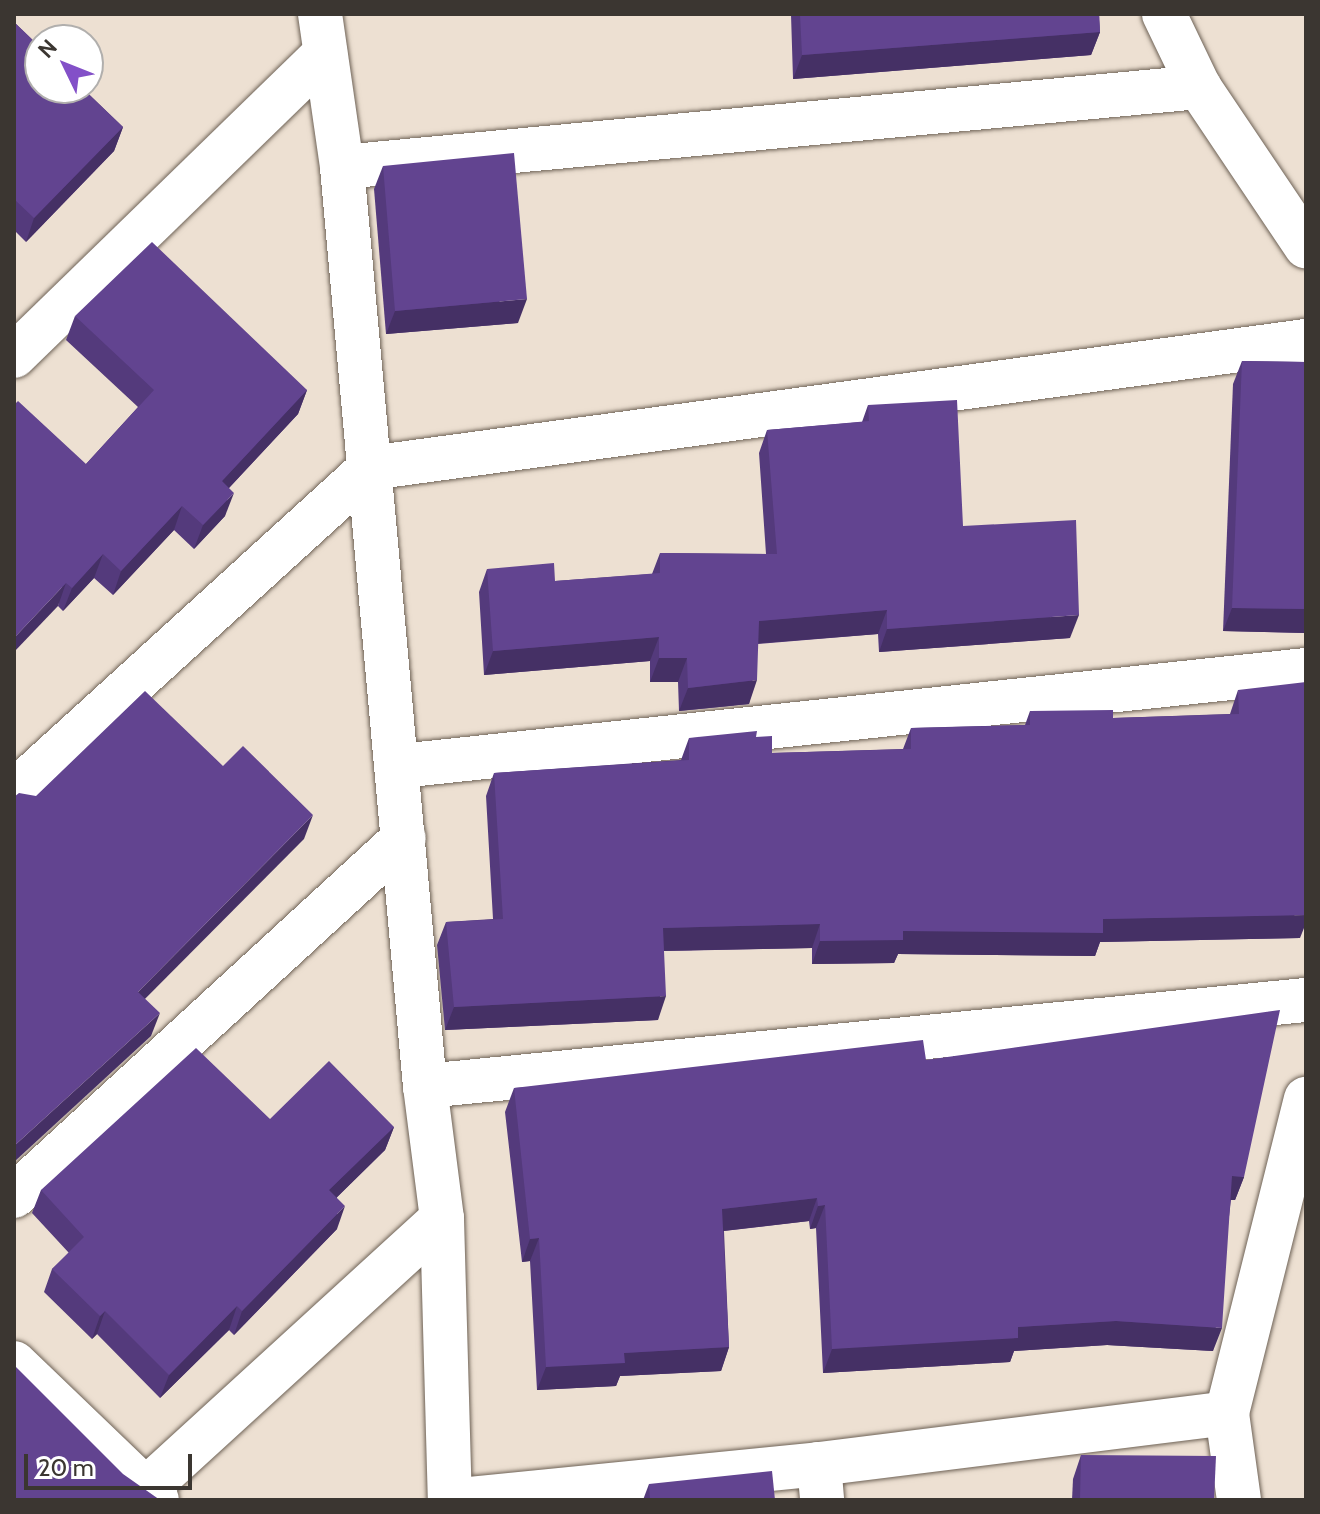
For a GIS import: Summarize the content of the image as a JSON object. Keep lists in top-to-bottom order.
{
  "scale_bar": "20 m",
  "north": "top left"
}
